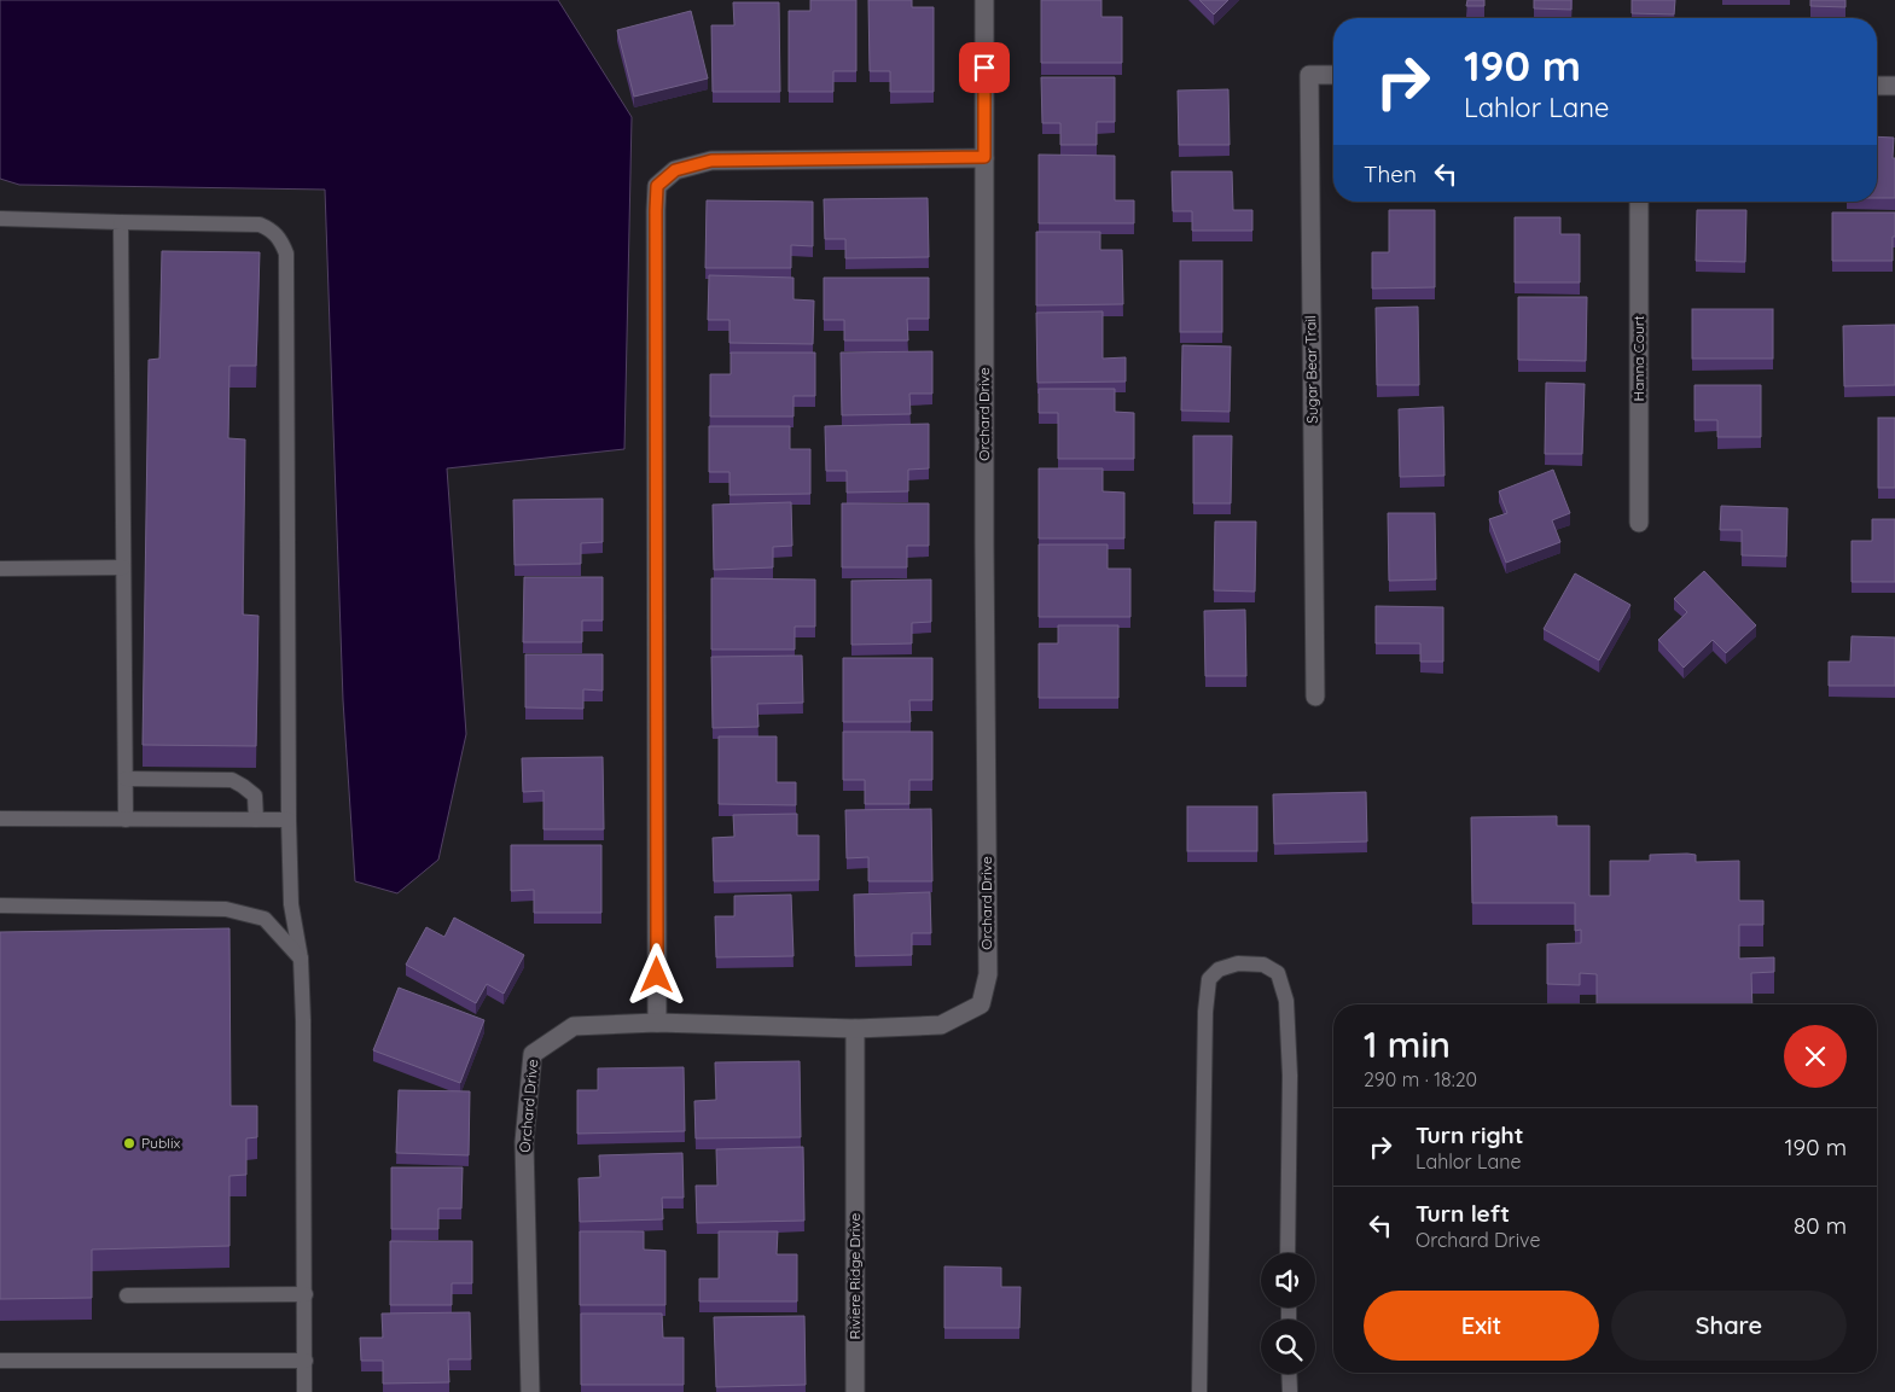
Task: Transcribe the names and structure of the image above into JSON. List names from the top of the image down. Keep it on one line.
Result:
{"streets":{"street":["Hanna Court","Sugar Bear Trail","Orchard Drive","Riviere Ridge Drive"]},"crossings":[["Orchard Drive","Riviere Ridge Drive"]],"places":["Publix"],"page":{"turn":["190 m","Lahlor Lane"],"then":"Then","heading":["1 min","290 m · 18:20"],"list":[{"name":"Turn right","note":"Lahlor Lane","value":"190 m"},{"name":"Turn left","note":"Orchard Drive","value":"80 m"}],"buttons":["Exit","Share"]}}
